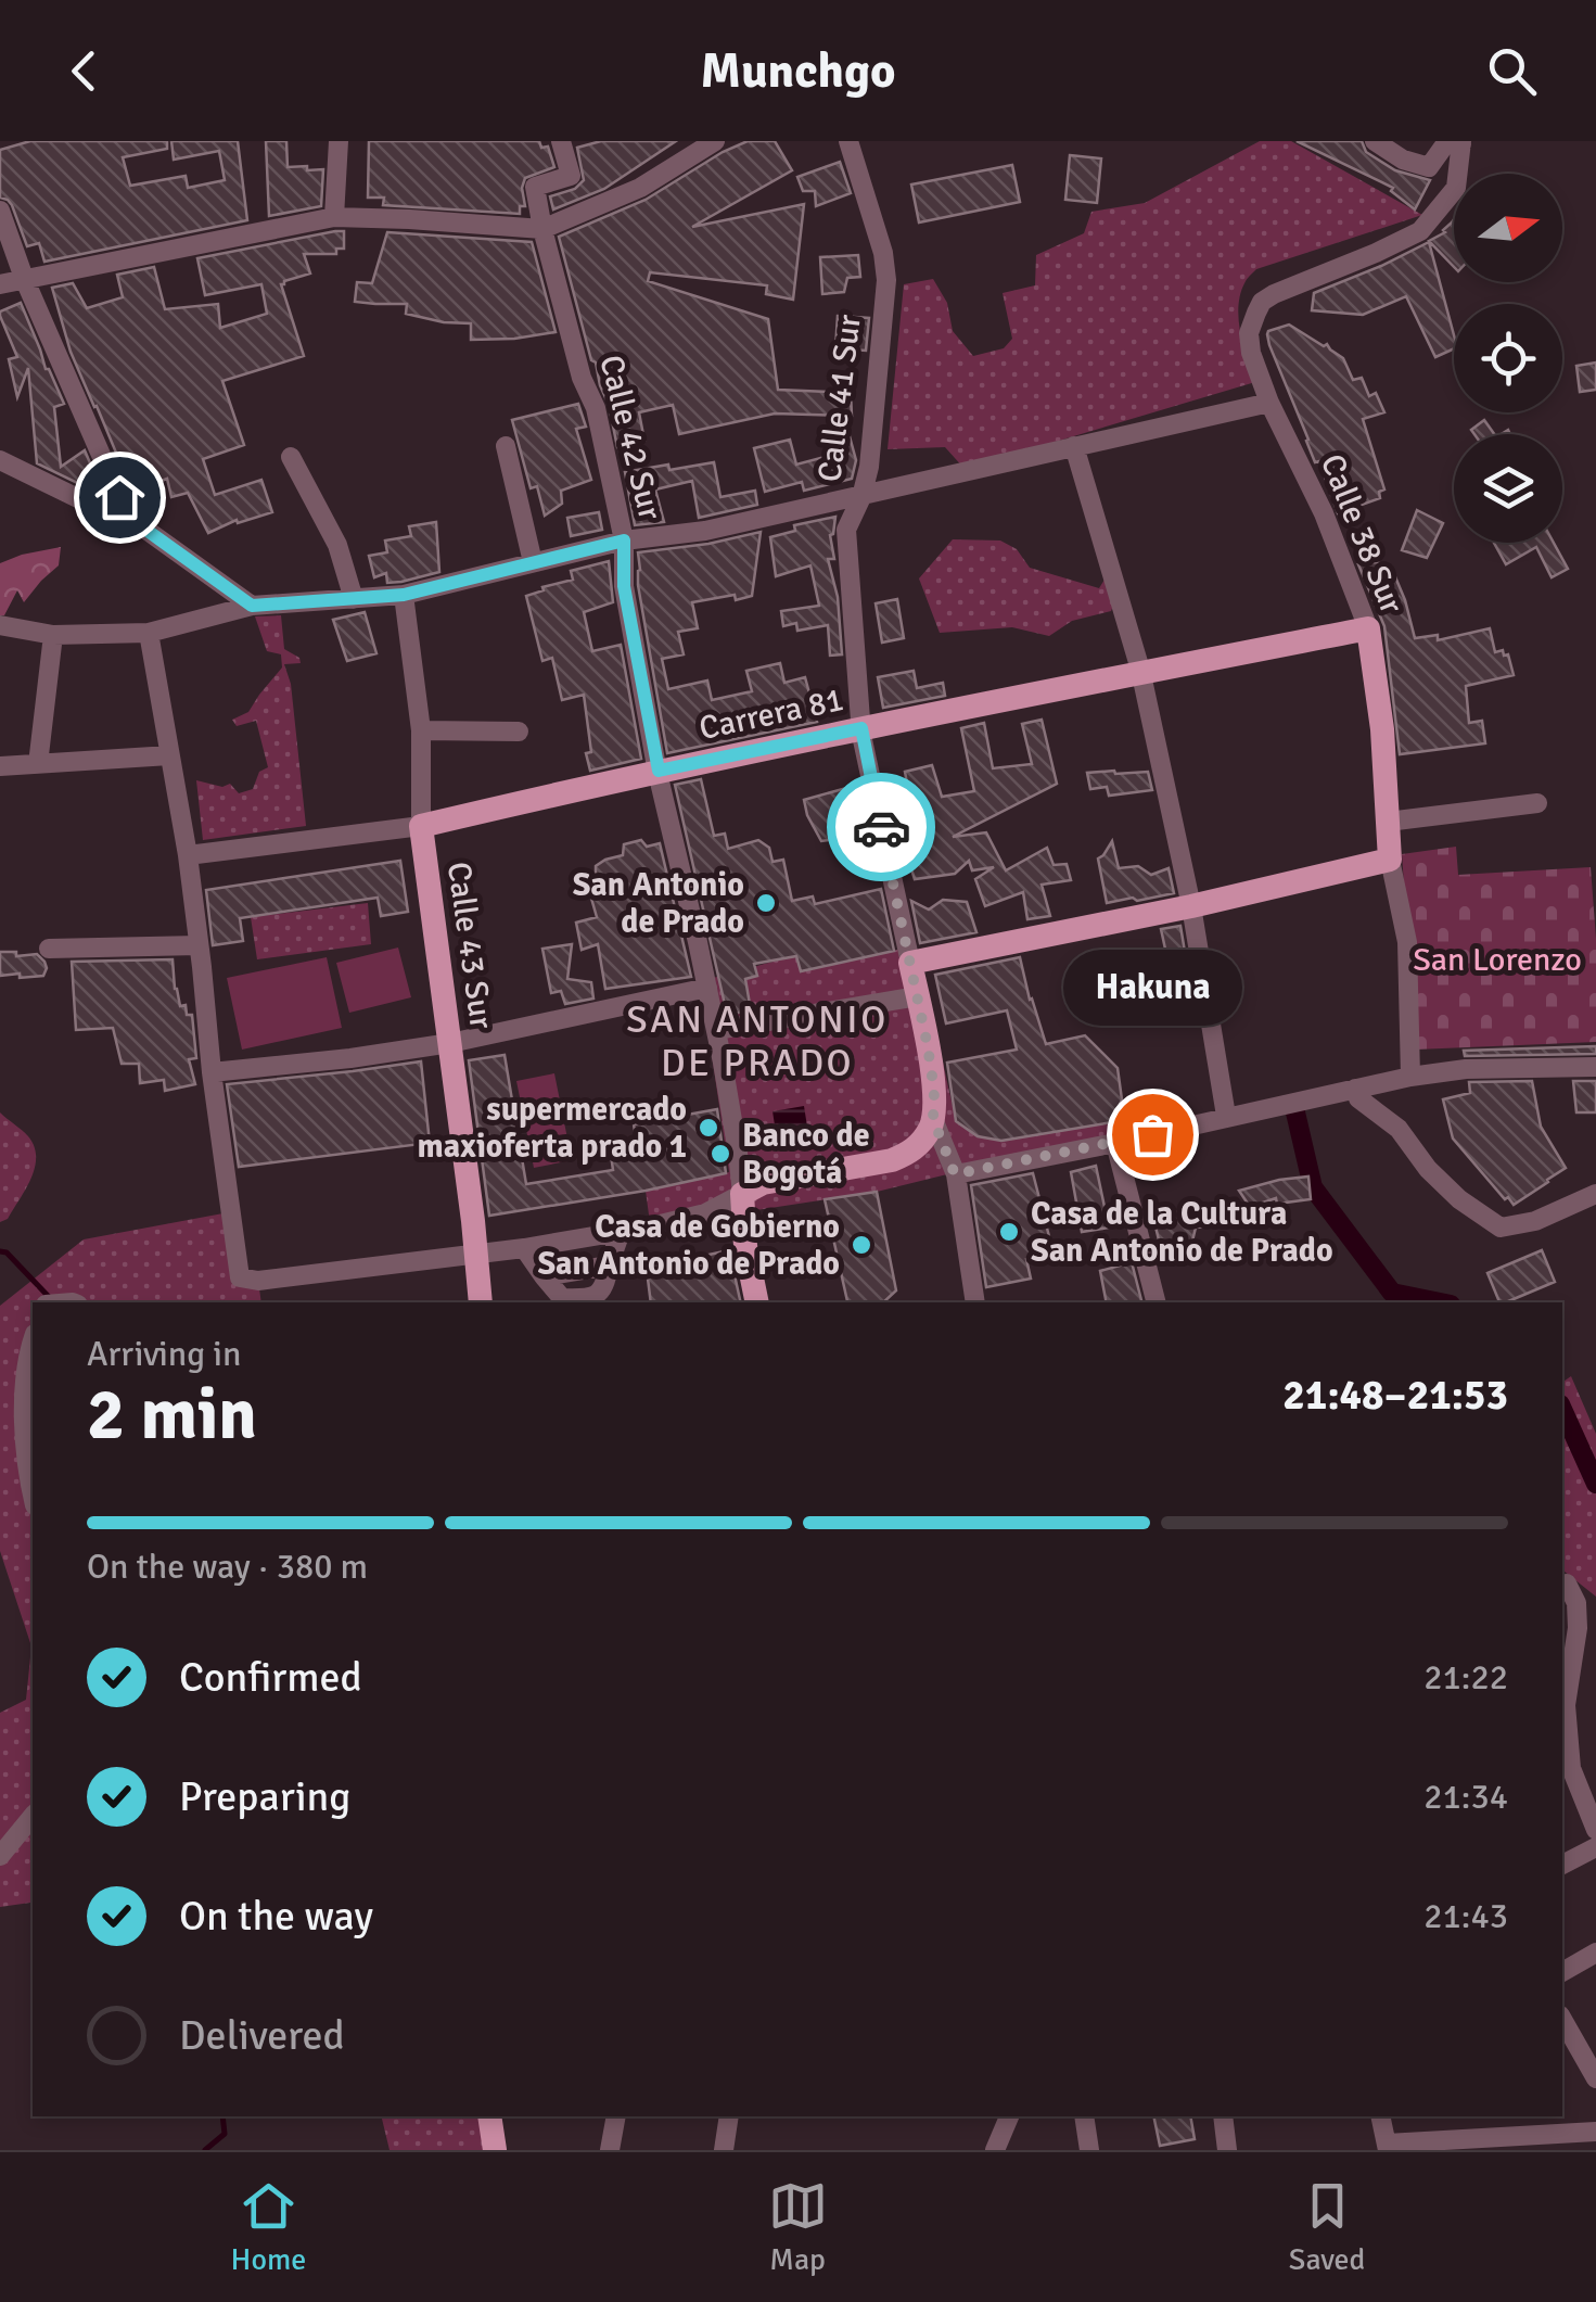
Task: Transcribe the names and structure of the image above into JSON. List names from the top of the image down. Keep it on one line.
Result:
{"streets":{"main road":["Calle 41 Sur","Calle 42 Sur","Calle 38 Sur","Carrera 81","Calle 43 Sur"]},"crossings":[["Calle 41 Sur","Carrera 81"],["Calle 42 Sur","Carrera 81"],["Calle 38 Sur","Carrera 81"],["Carrera 81","Calle 43 Sur"]],"districts":["SAN ANTONIO DE PRADO"],"parks":["San Lorenzo"],"places":["San Antonio de Prado","supermercado maxioferta prado 1","Hakuna","Banco de Bogotá","Casa de la Cultura San Antonio de Prado","Casa de Gobierno San Antonio de Prado"],"north":"right","page":{"header":"Munchgo","bubble":"Hakuna","heading":["2 min","Arriving in","21:48–21:53"],"bar":"On the way · 380 m","list":[["Confirmed","21:22"],["Preparing","21:34"],["On the way","21:43"],"Delivered"],"tabs":["Home","Map","Saved"]}}
